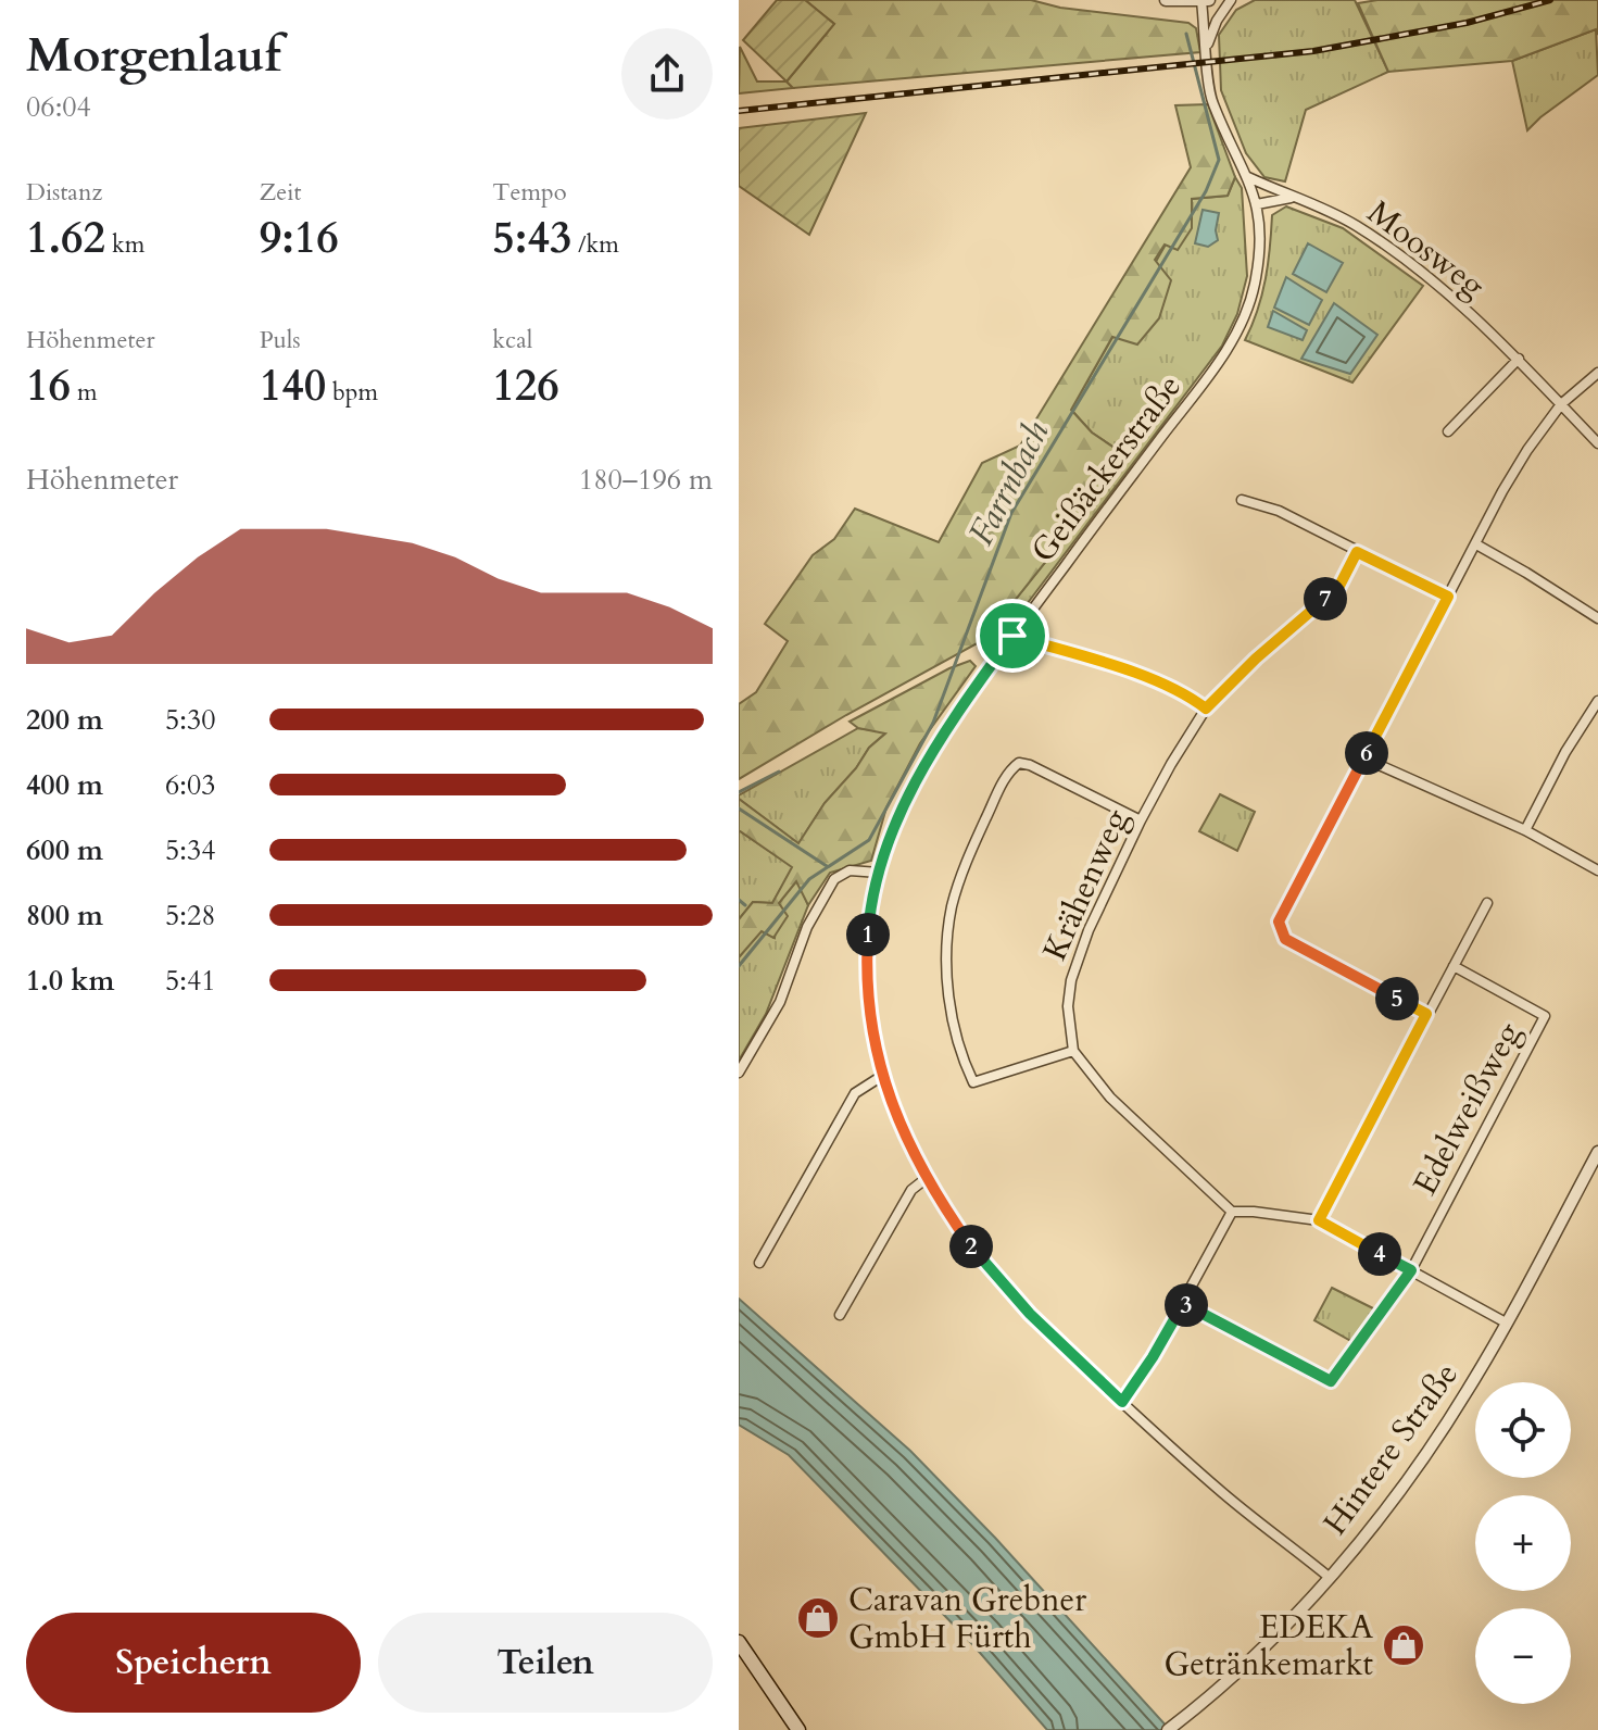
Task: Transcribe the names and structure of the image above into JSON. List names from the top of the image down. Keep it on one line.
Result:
{"streets":{"street":["Moosweg","Geißäckerstraße","Krähenweg","Edelweißweg","Hintere Straße"]},"crossings":[["Moosweg","Geißäckerstraße"],["Geißäckerstraße","Hintere Straße"]],"water":["Farrnbach"],"places":{"shop":["Caravan Grebner GmbH Fürth","EDEKA Getränkemarkt"]},"page":{"heading":["Morgenlauf","06:04"],"stats":[["Distanz","1.62 km"],["Zeit","9:16"],["Tempo","5:43 /km"],["Höhenmeter","16 m"],["Puls","140 bpm"],["kcal","126"]],"chart":["Höhenmeter","180–196 m"],"pins":["7","6","1","5","2","4","3"],"list":[{"name":"200 m","note":"5:30"},{"name":"400 m","note":"6:03"},{"name":"600 m","note":"5:34"},{"name":"800 m","note":"5:28"},{"name":"1.0 km","note":"5:41"}],"map_buttons":["+","−"],"buttons":["Speichern","Teilen"]}}
